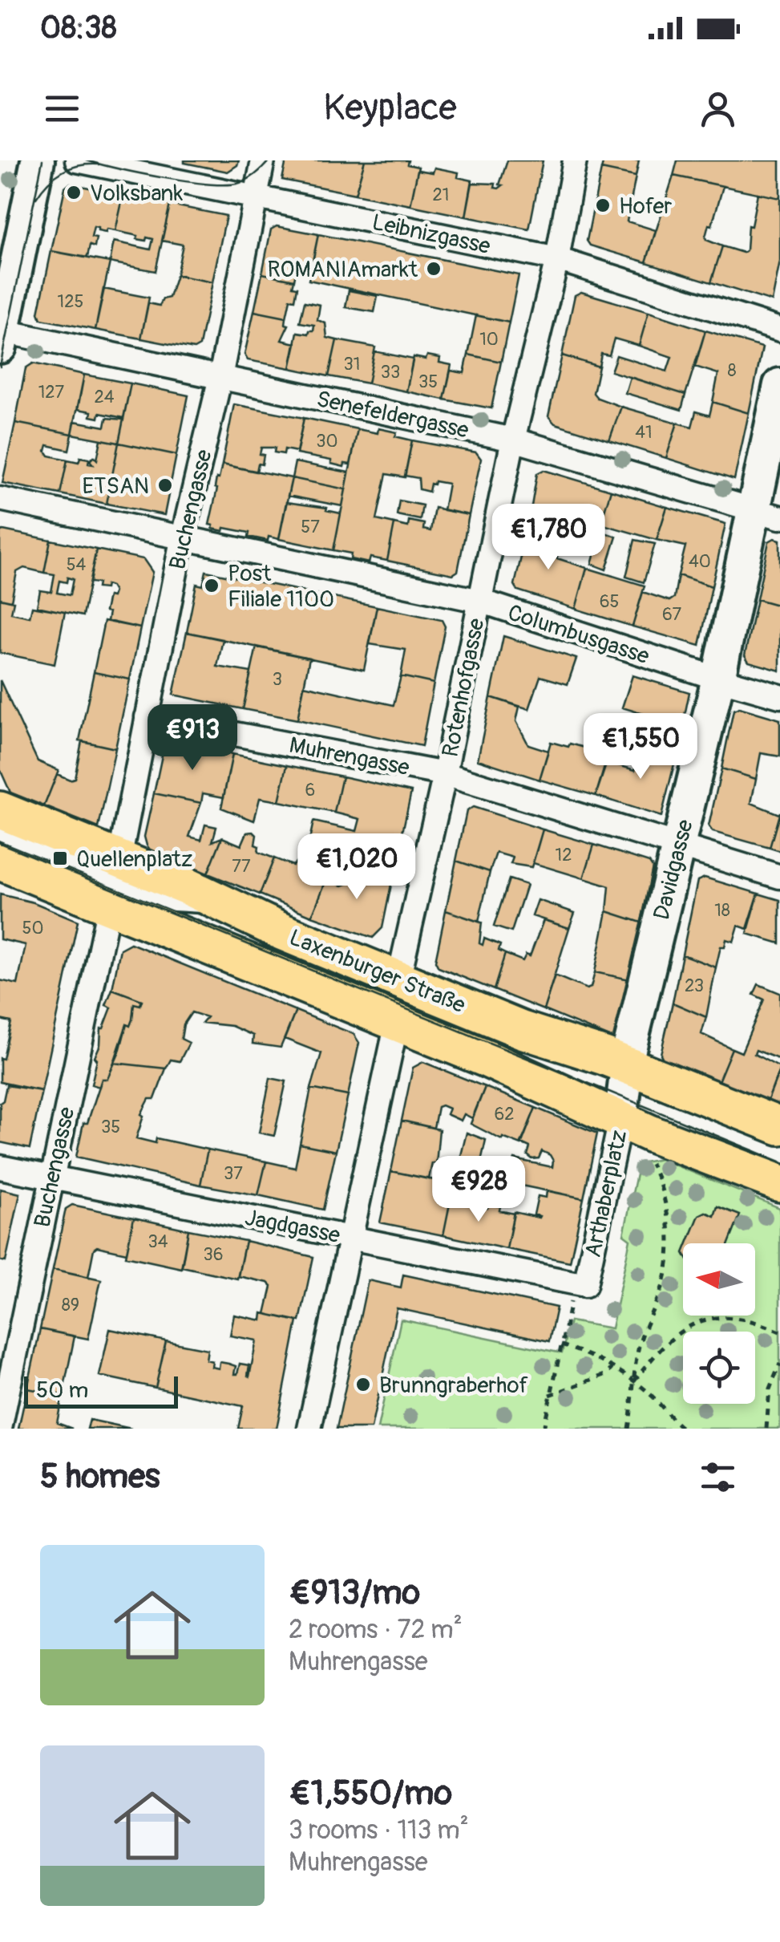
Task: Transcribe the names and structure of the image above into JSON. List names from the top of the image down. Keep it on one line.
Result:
{"streets":{"main road":["Laxenburger Straße","Arthaberplatz"],"street":["Leibnizgasse","Senefeldergasse","Buchengasse","Columbusgasse","Rotenhofgasse","Muhrengasse","Davidgasse","Jagdgasse"]},"crossings":[["Leibnizgasse","Buchengasse"],["Leibnizgasse","Rotenhofgasse"],["Senefeldergasse","Buchengasse"],["Senefeldergasse","Rotenhofgasse"],["Senefeldergasse","Davidgasse"],["Buchengasse","Columbusgasse"],["Buchengasse","Muhrengasse"],["Buchengasse","Laxenburger Straße"],["Buchengasse","Jagdgasse"],["Columbusgasse","Rotenhofgasse"],["Columbusgasse","Davidgasse"],["Rotenhofgasse","Muhrengasse"],["Rotenhofgasse","Laxenburger Straße"],["Muhrengasse","Davidgasse"],["Davidgasse","Laxenburger Straße"],["Davidgasse","Arthaberplatz"],["Laxenburger Straße","Arthaberplatz"],["Arthaberplatz","Jagdgasse"]],"places":{"other":["Volksbank","Hofer","ROMANIAmarkt","ETSAN","Post Filiale 1100","Brunngraberhof"],"transit":["Quellenplatz"]},"house_numbers":["21","125","10","31","8","33","35","127","24","41","30","57","40","54","65","67","3","6","12","77","18","50","23","62","35","37","34","36","89"],"scale_bar":"50 m","north":"left","page":{"status":"08:38","header":"Keyplace","price":["€1,780","€913","€1,550","€1,020","€928"],"scale":"50 m","heading":"5 homes","list":[{"name":"€913/mo","note":"2 rooms · 72 m² · Muhrengasse"},{"name":"€1,550/mo","note":"3 rooms · 113 m² · Muhrengasse"}]}}
